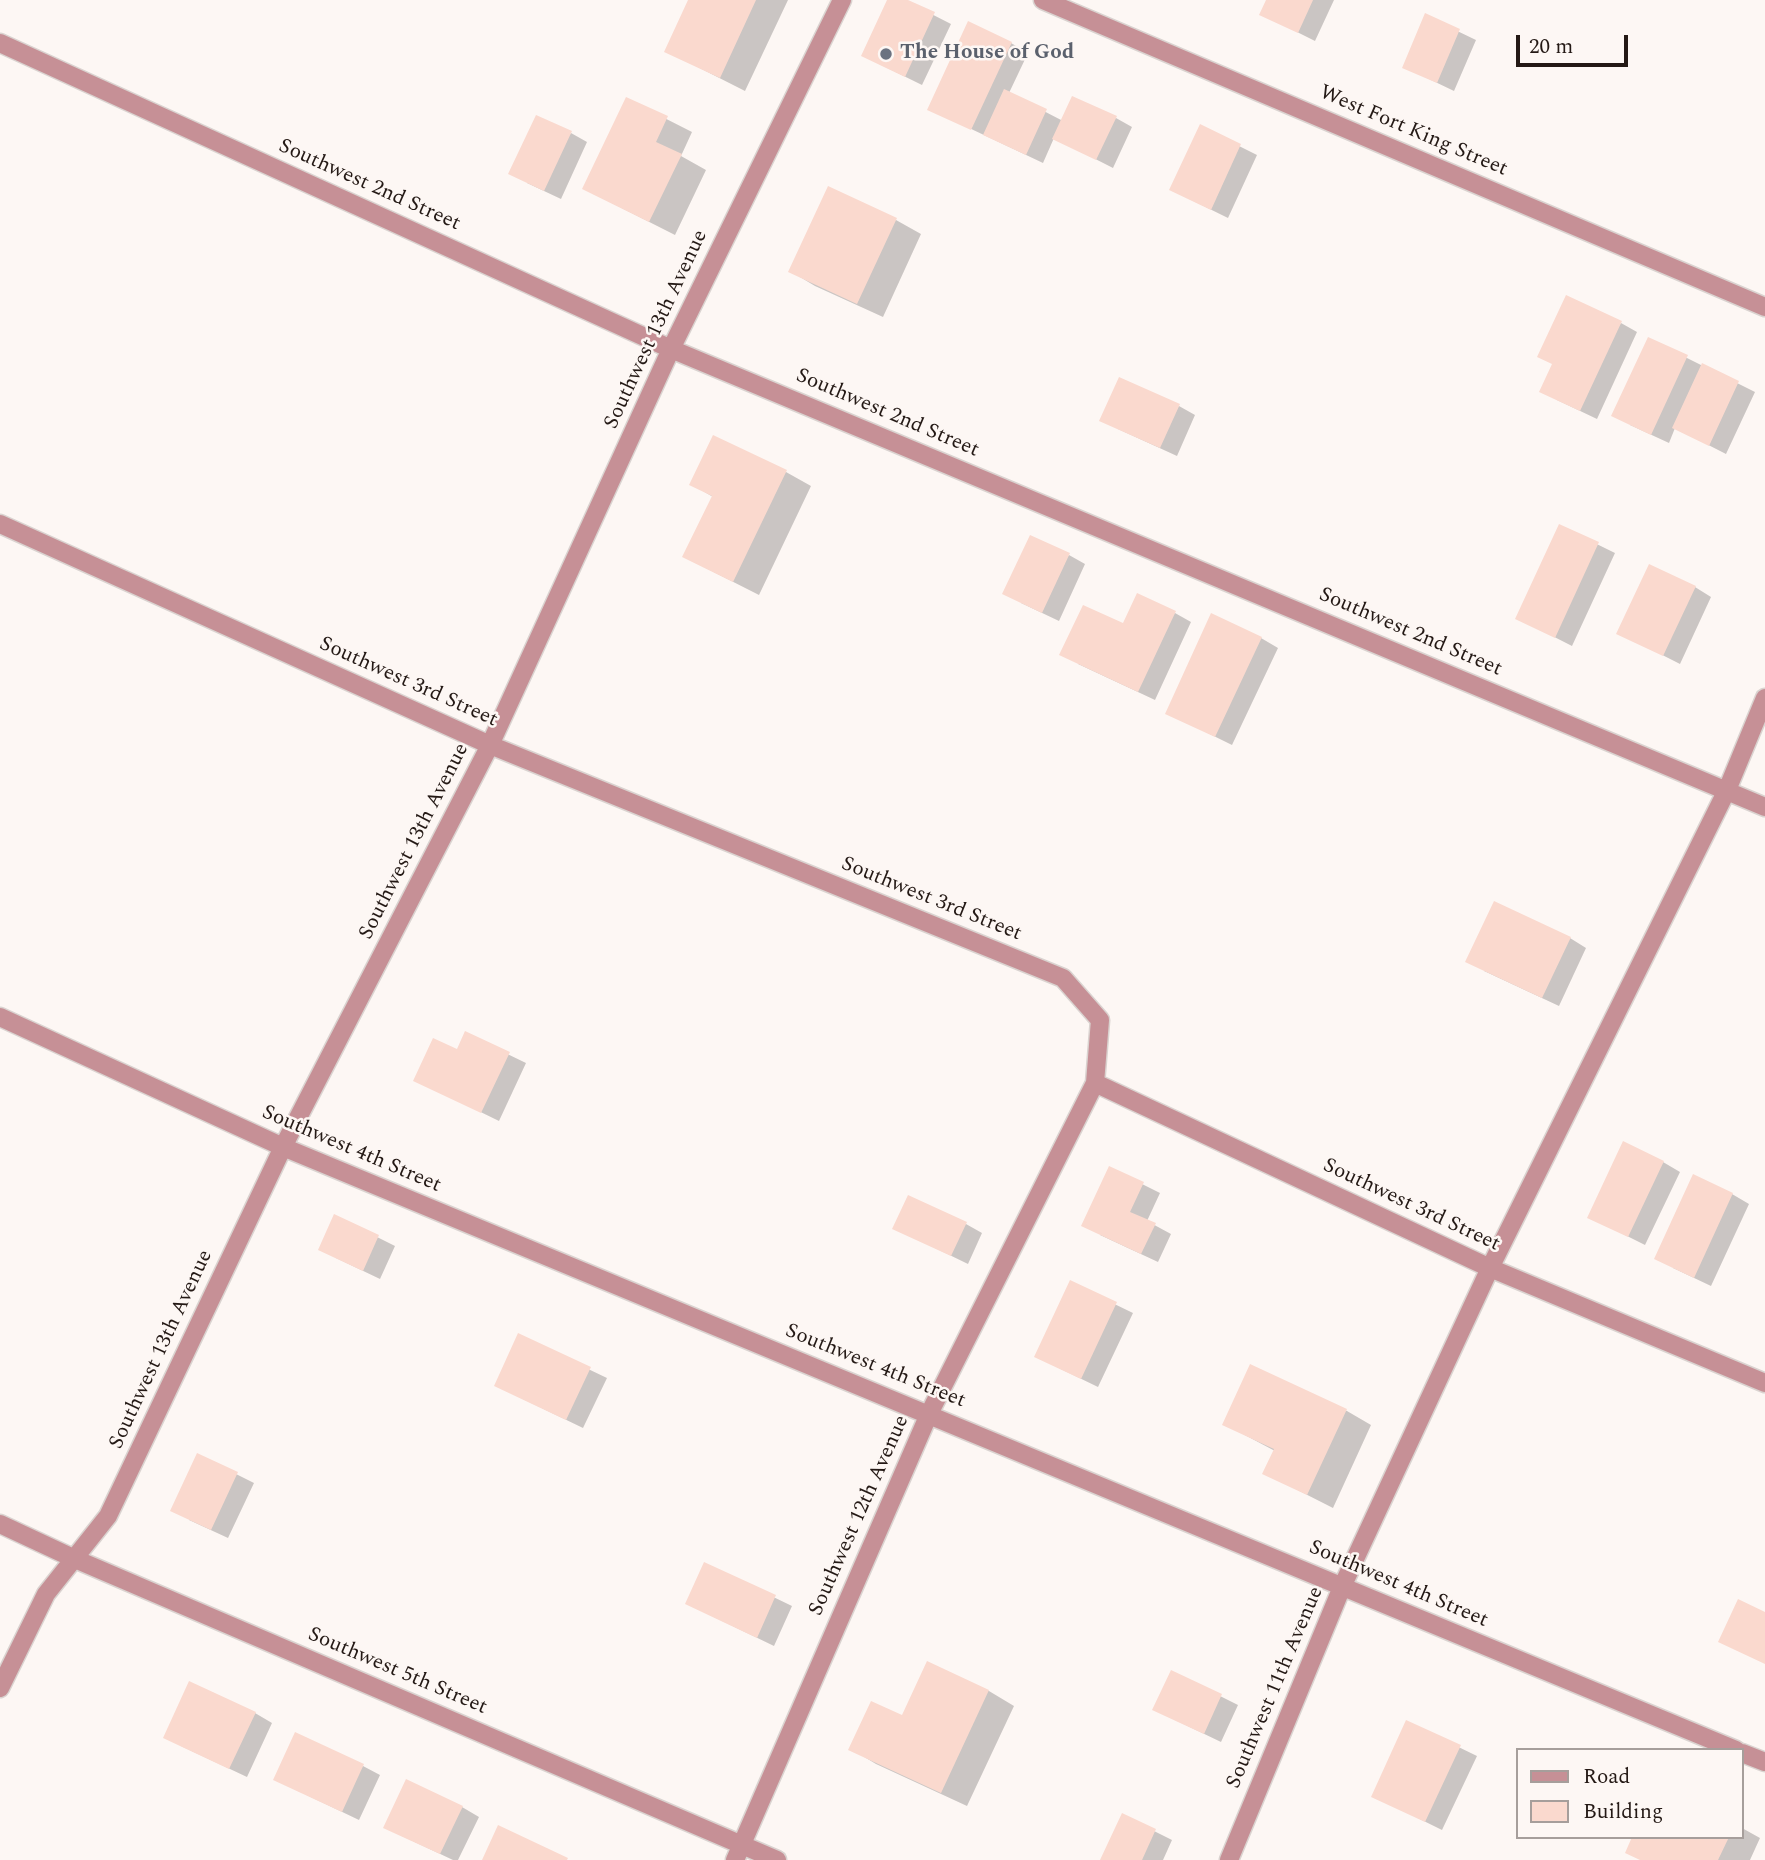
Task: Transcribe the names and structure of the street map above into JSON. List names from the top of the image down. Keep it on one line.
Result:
{"streets":{"street":["West Fort King Street","Southwest 2nd Street","Southwest 13th Avenue","Southwest 3rd Street","Southwest 4th Street","Southwest 12th Avenue","Southwest 5th Street","Southwest 11th Avenue"]},"crossings":[["Southwest 2nd Street","Southwest 13th Avenue"],["Southwest 2nd Street","Southwest 11th Avenue"],["Southwest 13th Avenue","Southwest 3rd Street"],["Southwest 13th Avenue","Southwest 4th Street"],["Southwest 13th Avenue","Southwest 5th Street"],["Southwest 3rd Street","Southwest 12th Avenue"],["Southwest 3rd Street","Southwest 11th Avenue"],["Southwest 4th Street","Southwest 12th Avenue"],["Southwest 4th Street","Southwest 11th Avenue"],["Southwest 12th Avenue","Southwest 5th Street"]],"places":["The House of God"],"legend":["Road","Building"],"scale_bar":"20 m"}
